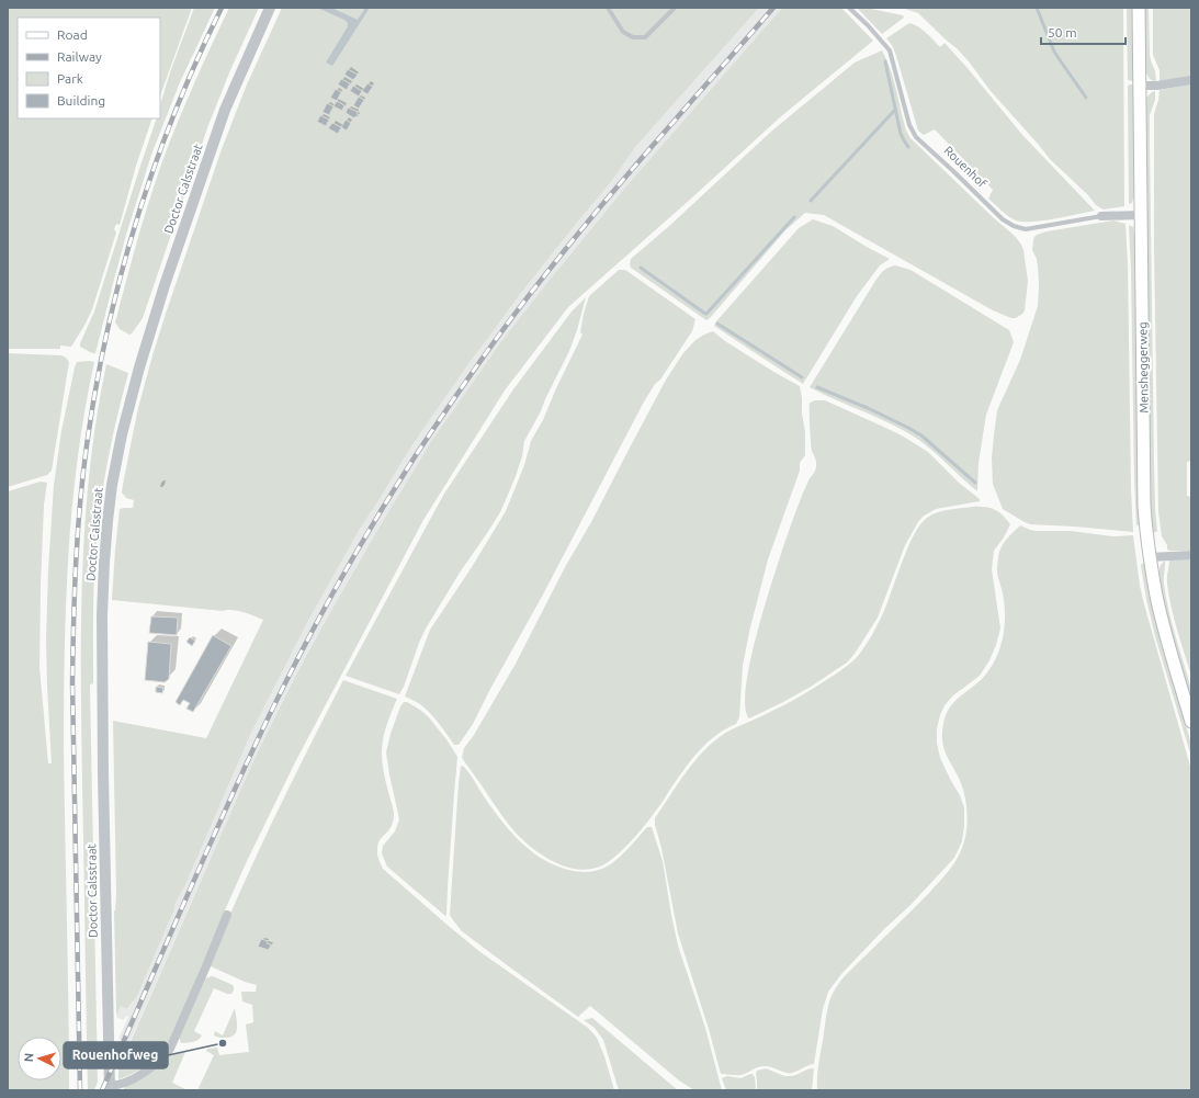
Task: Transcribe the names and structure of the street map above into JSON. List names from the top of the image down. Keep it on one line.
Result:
{"streets":{"main road":["Mensheggerweg"],"street":["Rouenhof","Doctor Calsstraat"]},"crossings":[["Rouenhof","Mensheggerweg"]],"places":["Rouenhofweg"],"legend":["Road","Railway","Park","Building"],"scale_bar":"50 m","north":"left"}
